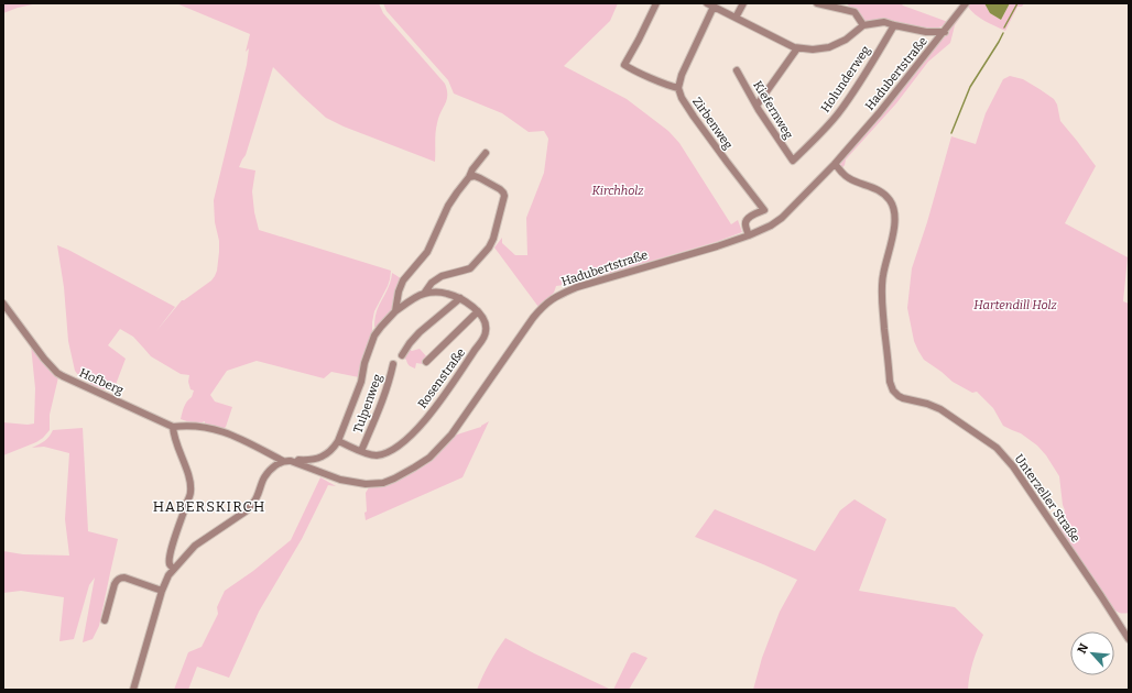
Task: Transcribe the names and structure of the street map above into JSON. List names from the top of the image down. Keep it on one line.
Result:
{"streets":{"street":["Hadubertstraße","Holunderweg","Kiefernweg","Zirbenweg","Rosenstraße","Hofberg","Tulpenweg","Unterzeller Straße"]},"crossings":[["Hadubertstraße","Zirbenweg"],["Hadubertstraße","Unterzeller Straße"],["Holunderweg","Kiefernweg"],["Rosenstraße","Tulpenweg"]],"districts":["HABERSKIRCH"],"parks":["Kirchholz","Hartendill Holz"],"north":"top left"}
